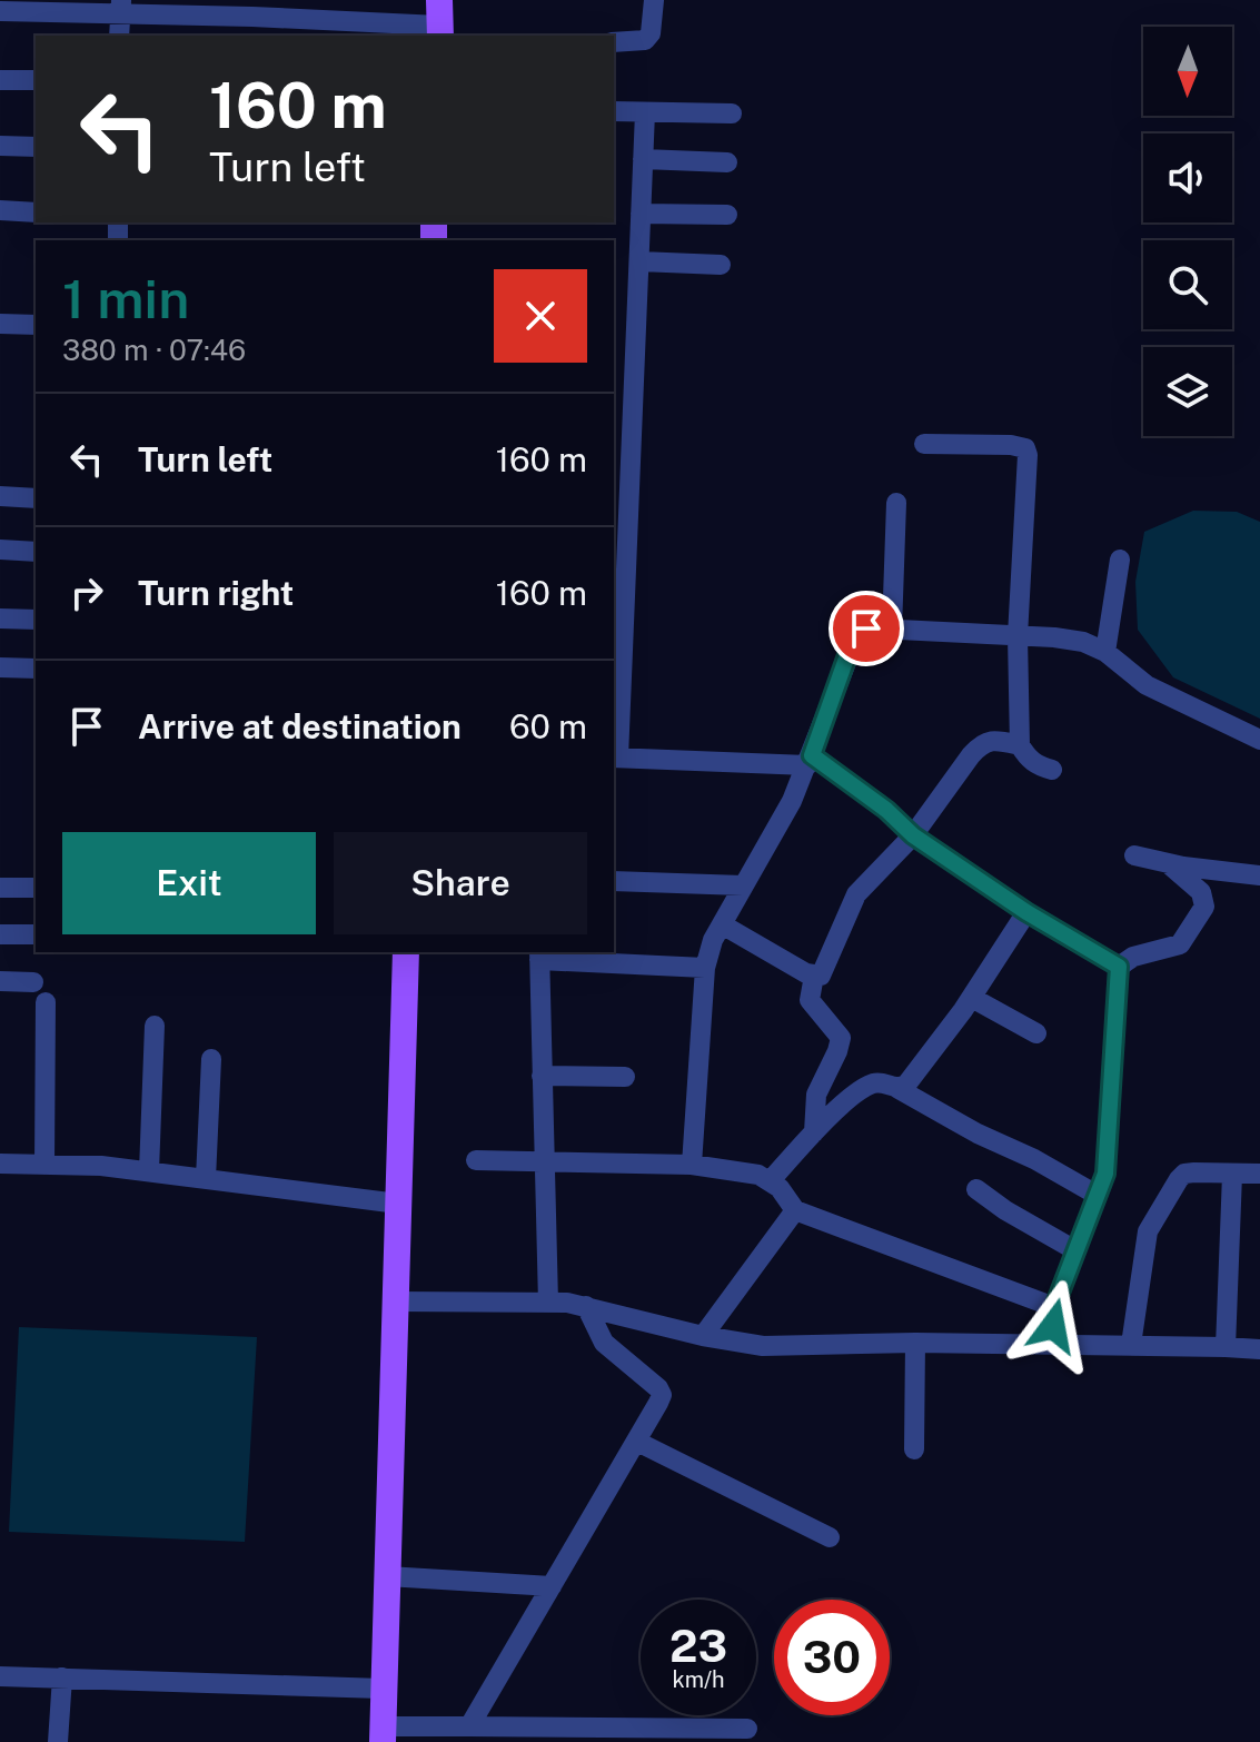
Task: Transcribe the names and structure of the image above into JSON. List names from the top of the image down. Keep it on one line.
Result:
{"north":"bottom","page":{"turn":["160 m","Turn left"],"heading":["1 min","380 m · 07:46"],"list":[{"name":"Turn left","value":"160 m"},{"name":"Turn right","value":"160 m"},{"name":"Arrive at destination","value":"60 m"}],"buttons":["Exit","Share"],"speed":"23 km/h","limit":"30"}}
